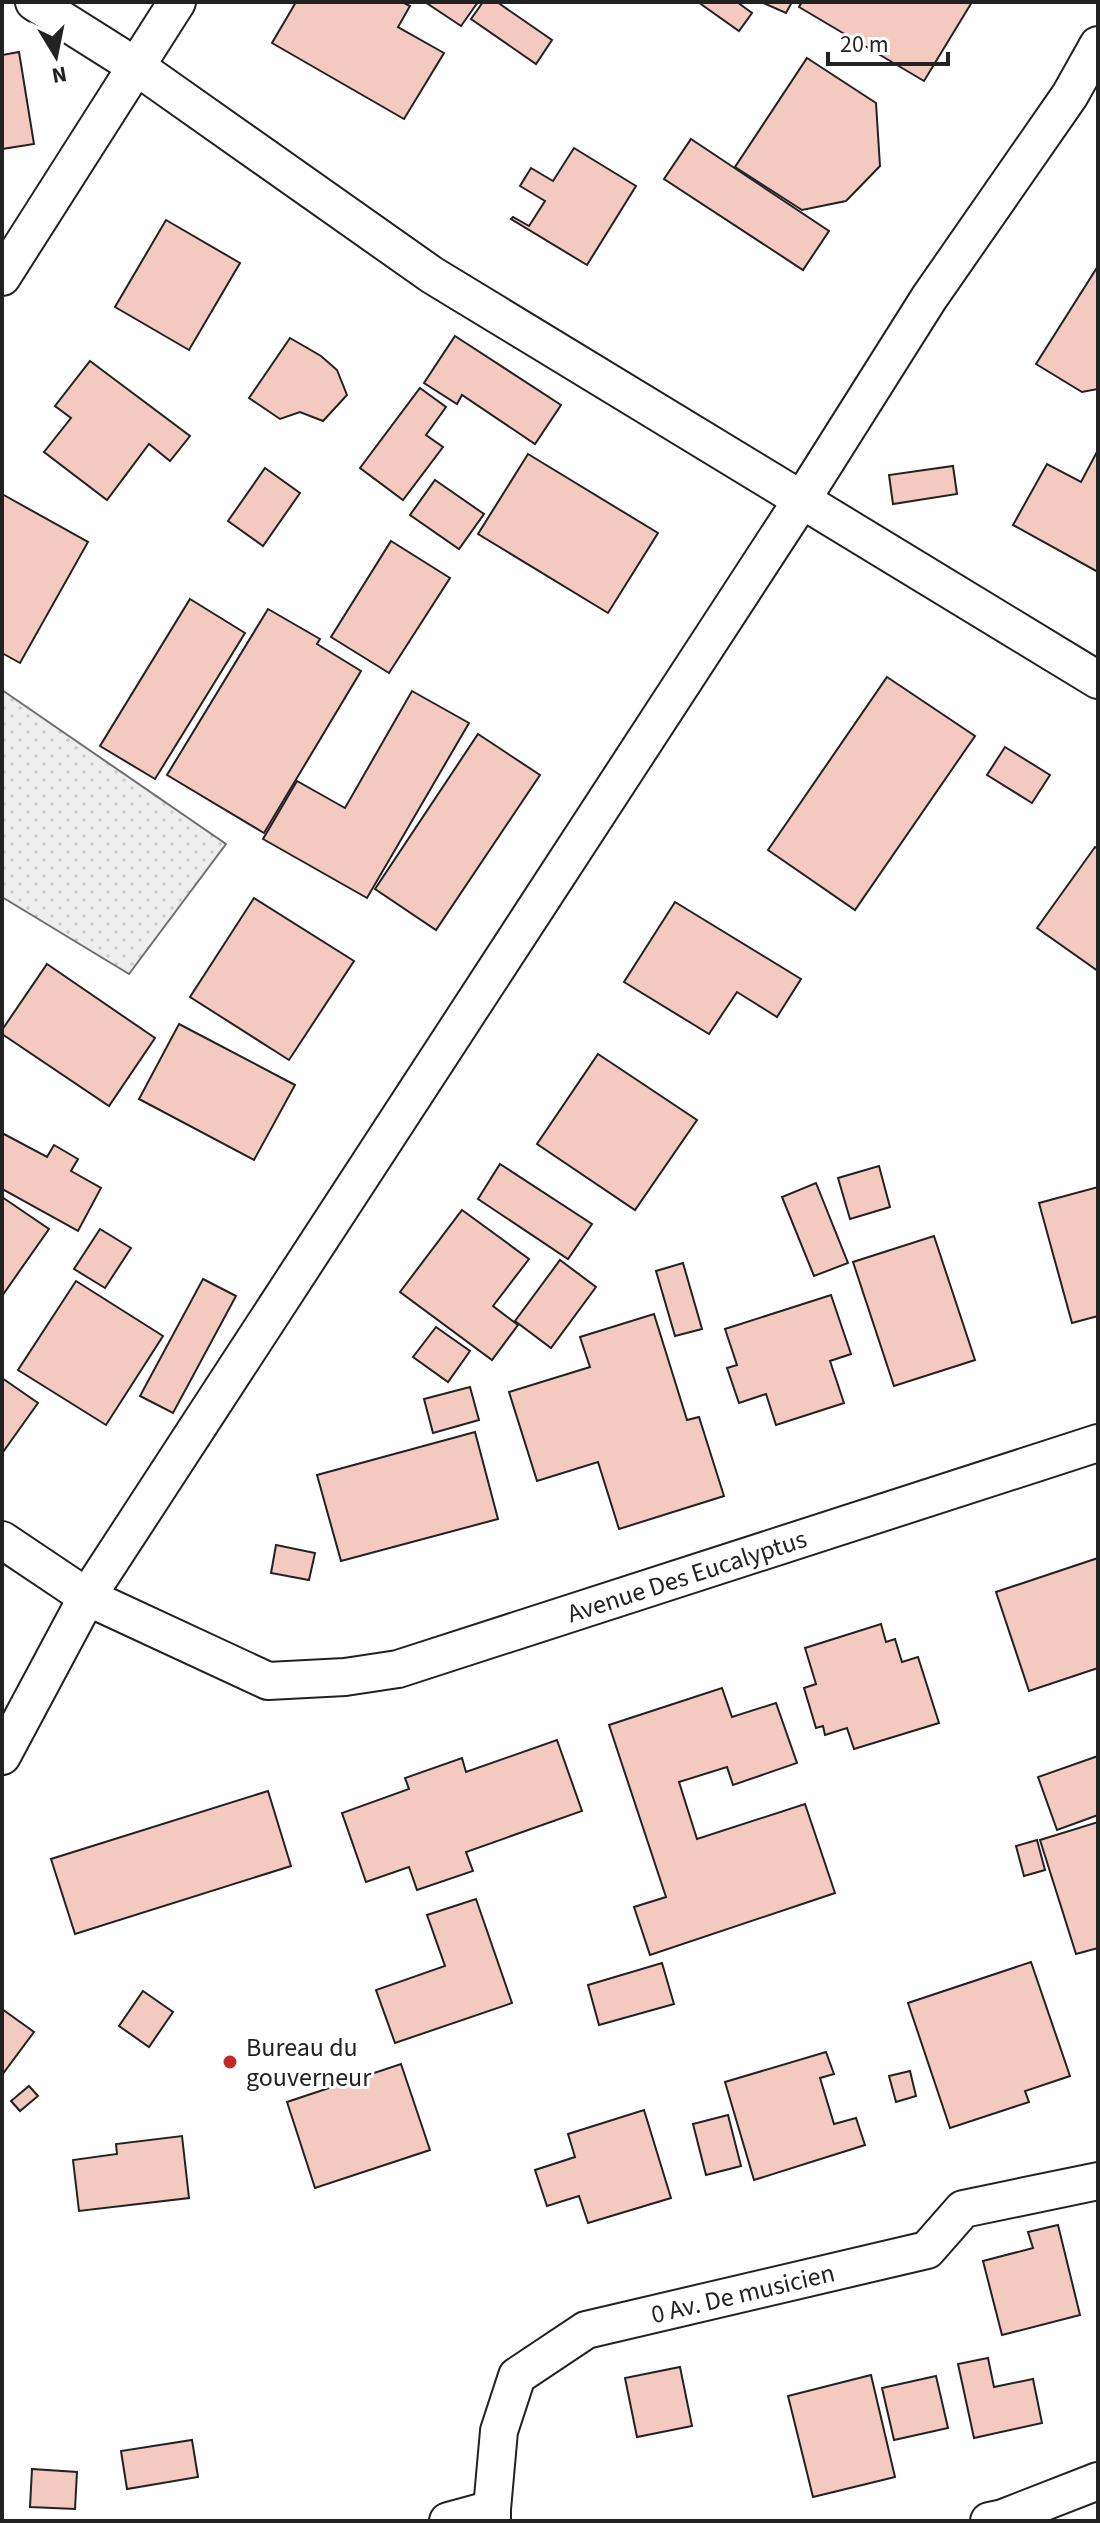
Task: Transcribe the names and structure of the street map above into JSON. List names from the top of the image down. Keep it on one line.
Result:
{"streets":{"street":["Avenue Des Eucalyptus","0 Av. De musicien"]},"places":["Bureau du gouverneur"],"scale_bar":"20 m","north":"bottom"}
